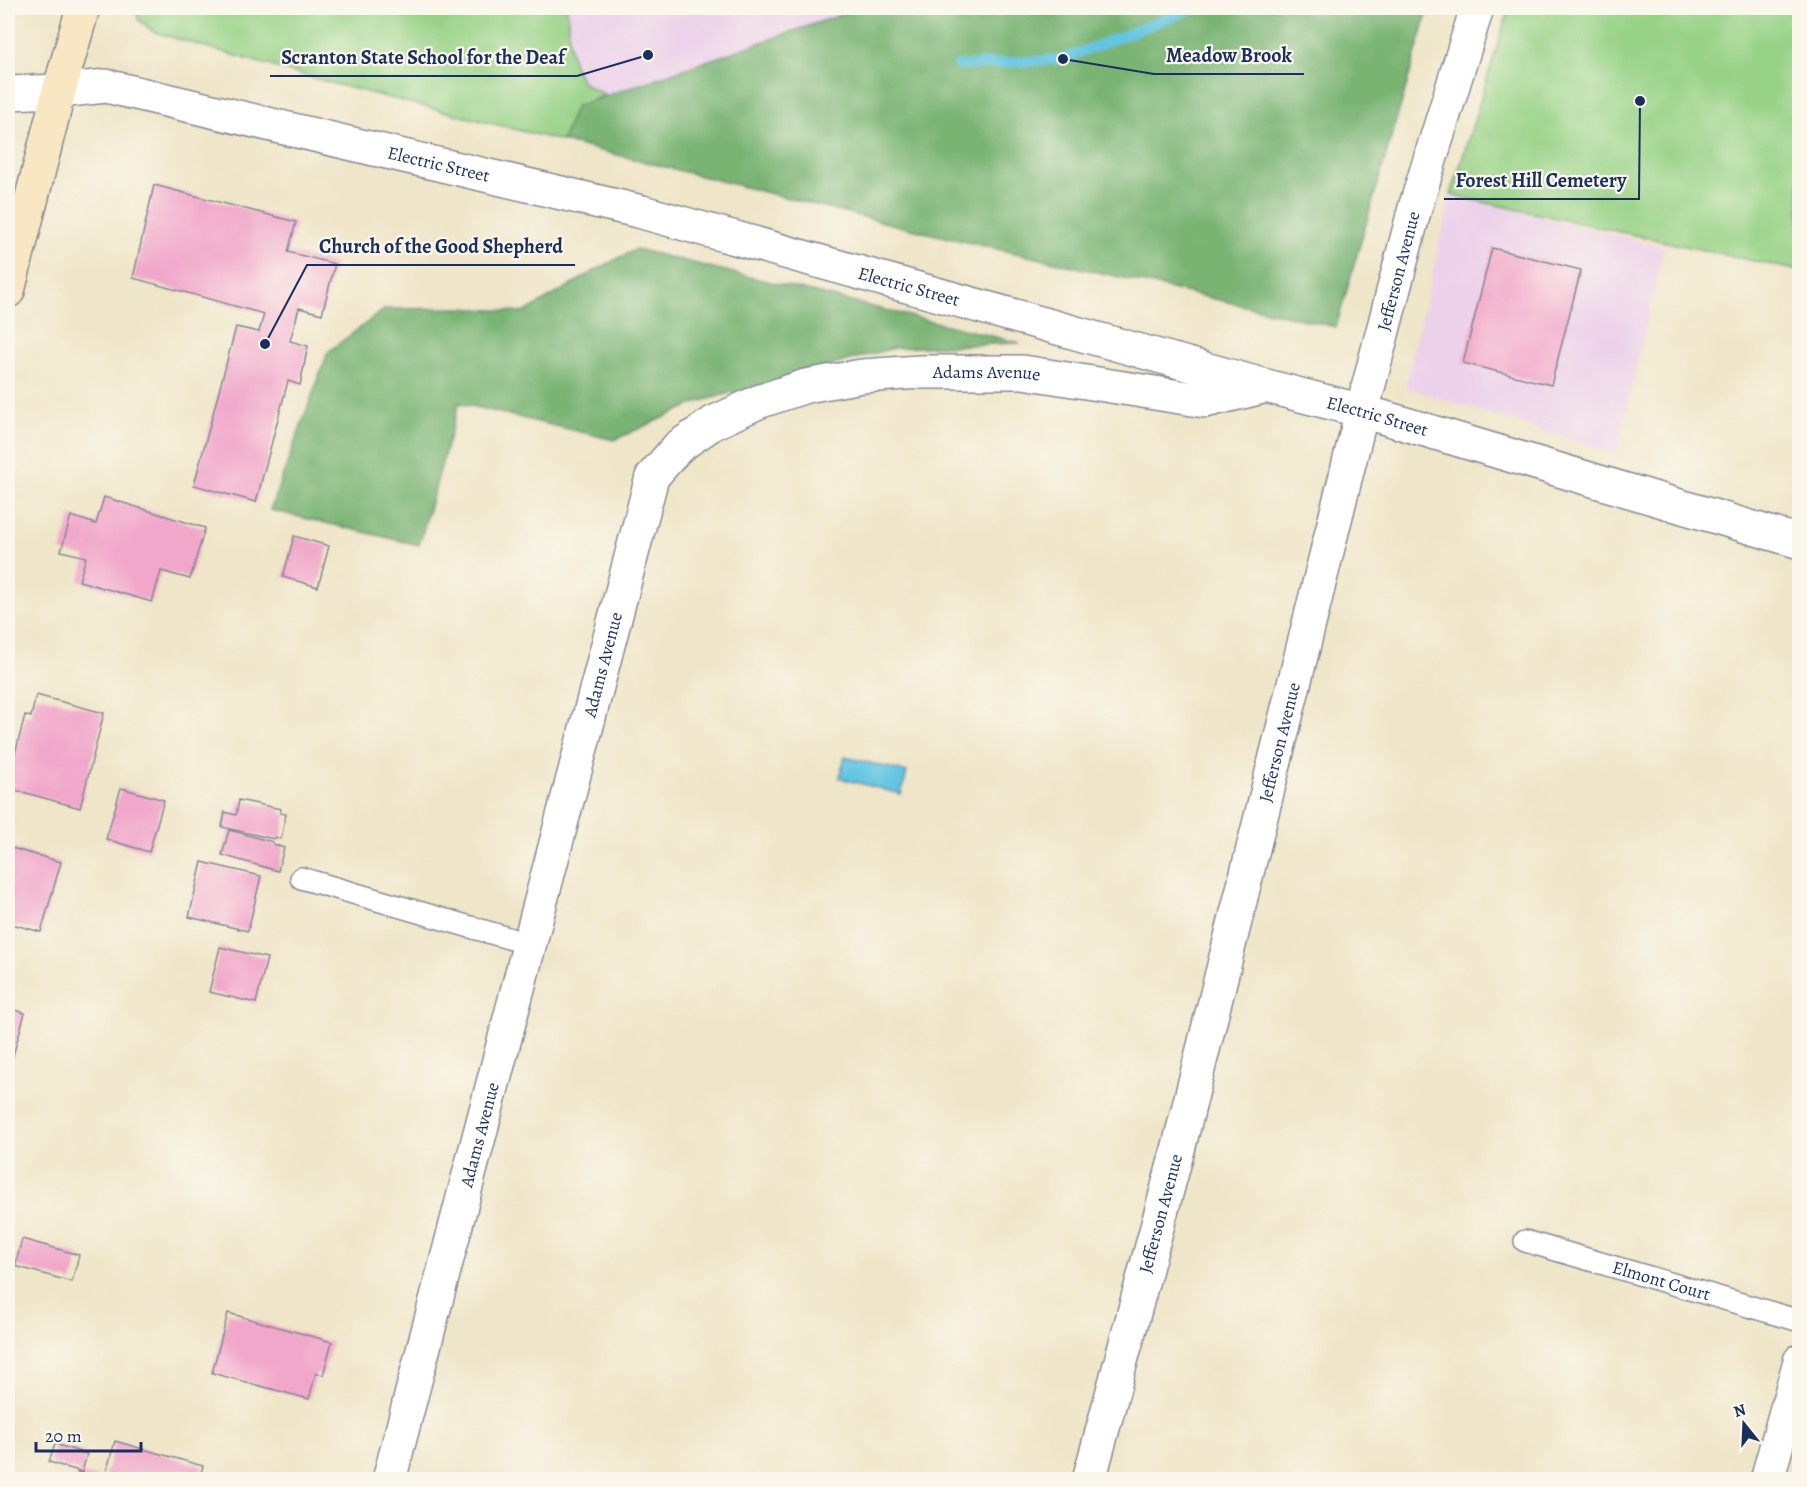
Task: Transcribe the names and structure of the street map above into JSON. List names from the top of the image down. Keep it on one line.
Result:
{"streets":{"street":["Electric Street","Jefferson Avenue","Adams Avenue"],"lane":["Elmont Court"]},"crossings":[["Electric Street","Jefferson Avenue"],["Electric Street","Adams Avenue"]],"places":["Scranton State School for the Deaf","Meadow Brook","Forest Hill Cemetery","Church of the Good Shepherd"],"scale_bar":"20 m","north":"top"}
